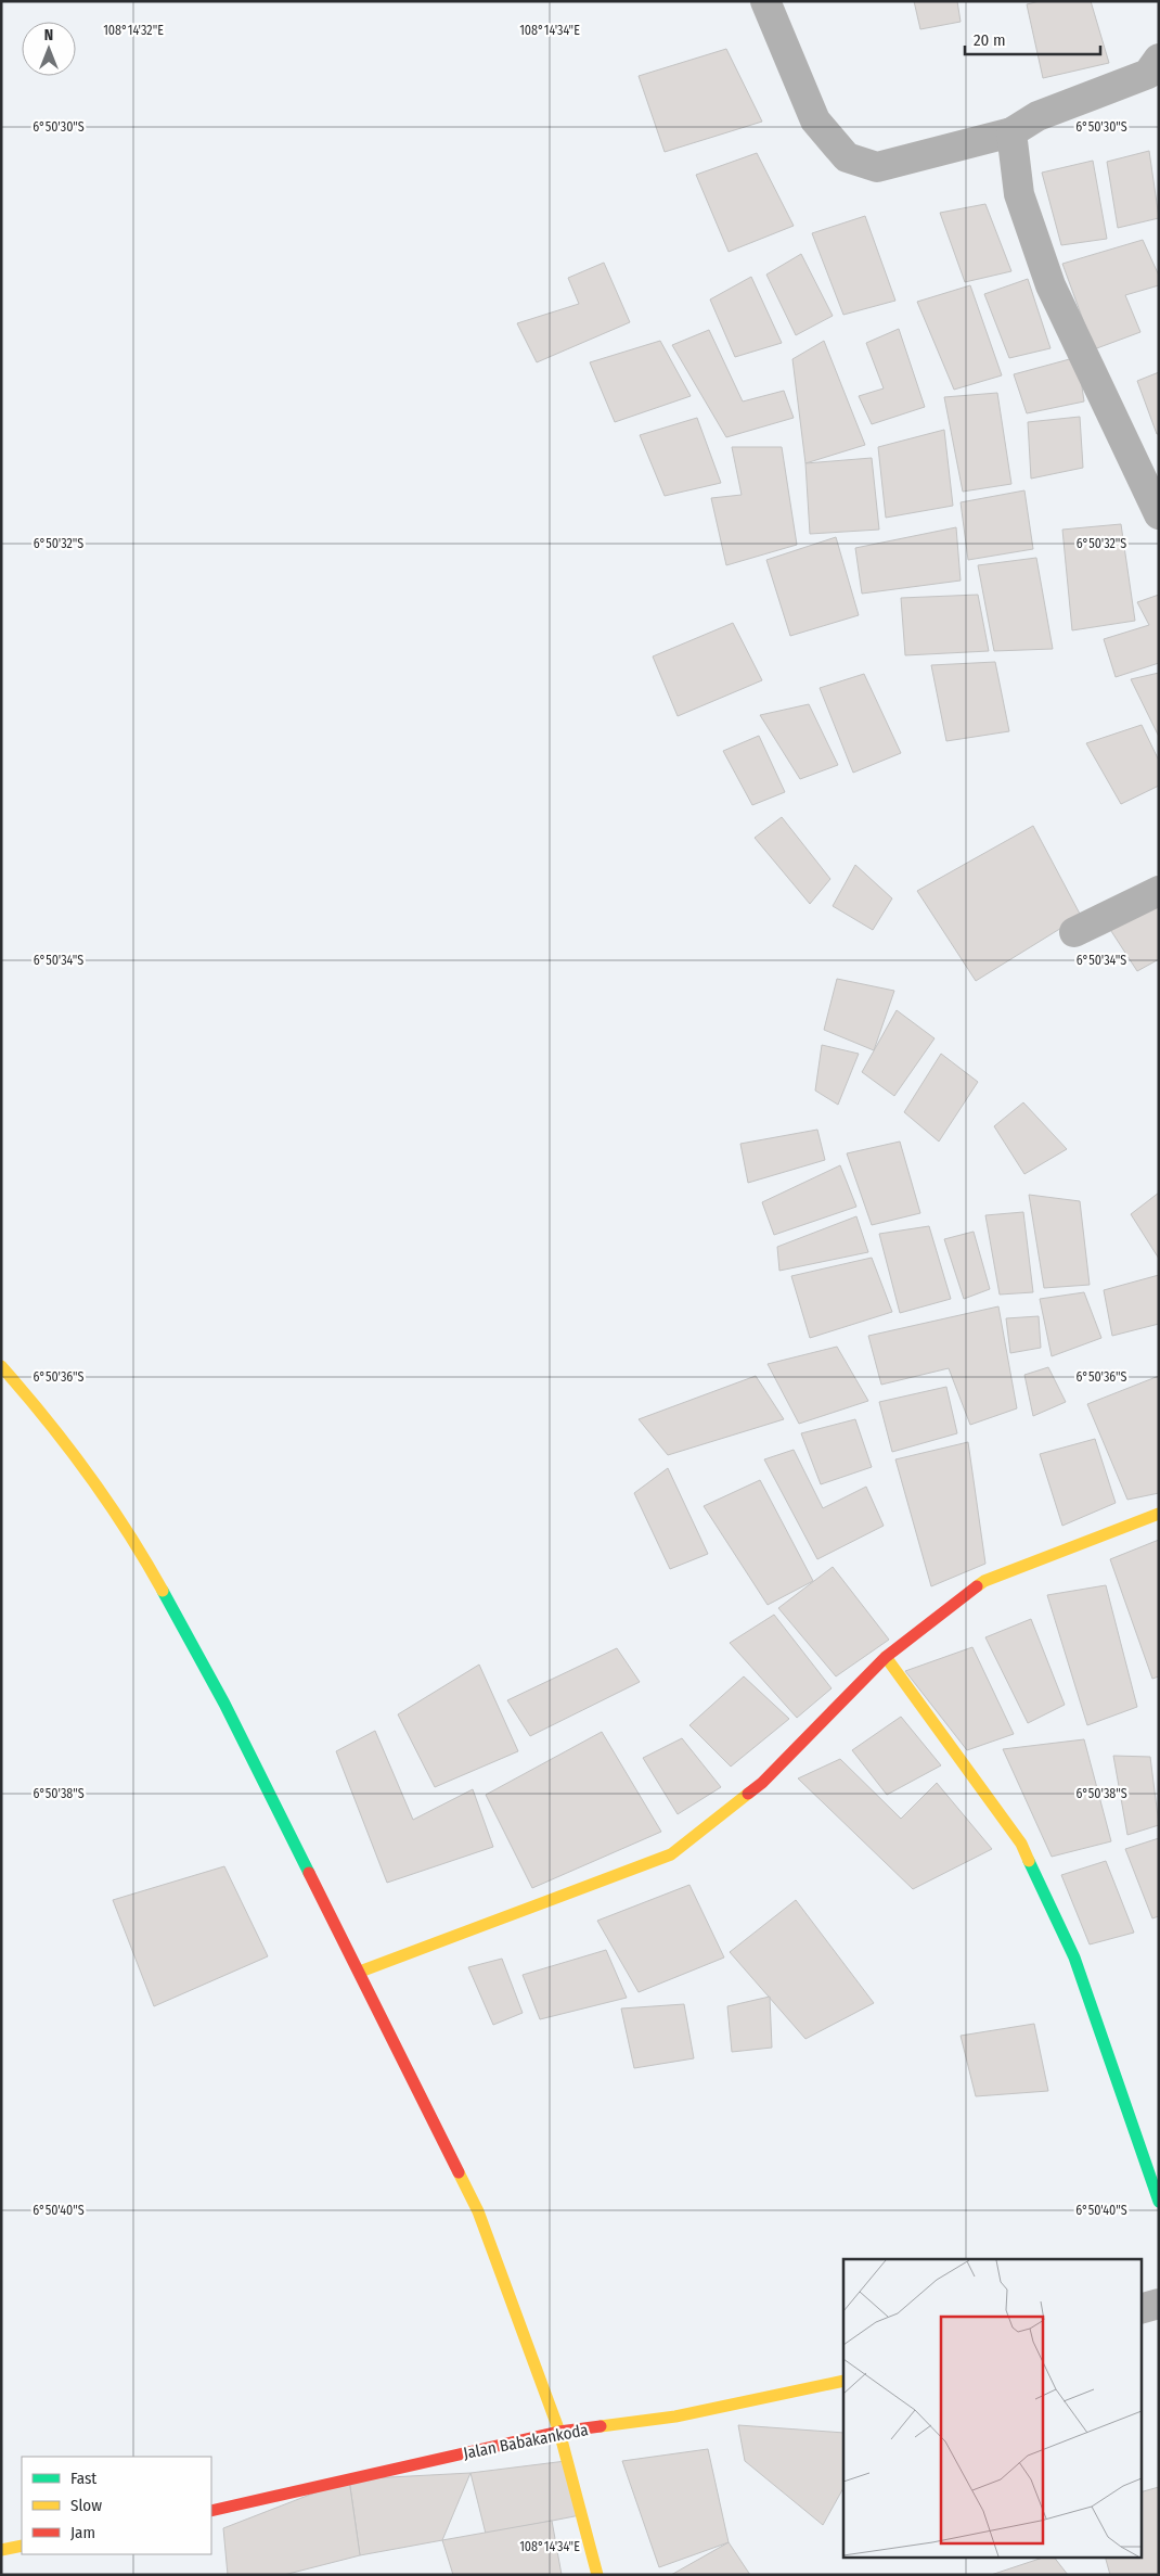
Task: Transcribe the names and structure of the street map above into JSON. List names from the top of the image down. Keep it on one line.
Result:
{"streets":{"street":["Jalan Babakankoda"]},"legend":["Fast","Slow","Jam"],"scale_bar":"20 m","north":"top","coordinates":["108°14'32\"E","108°14'34\"E","6°50'30\"S","6°50'32\"S","6°50'34\"S","6°50'36\"S","6°50'38\"S","6°50'40\"S"]}
